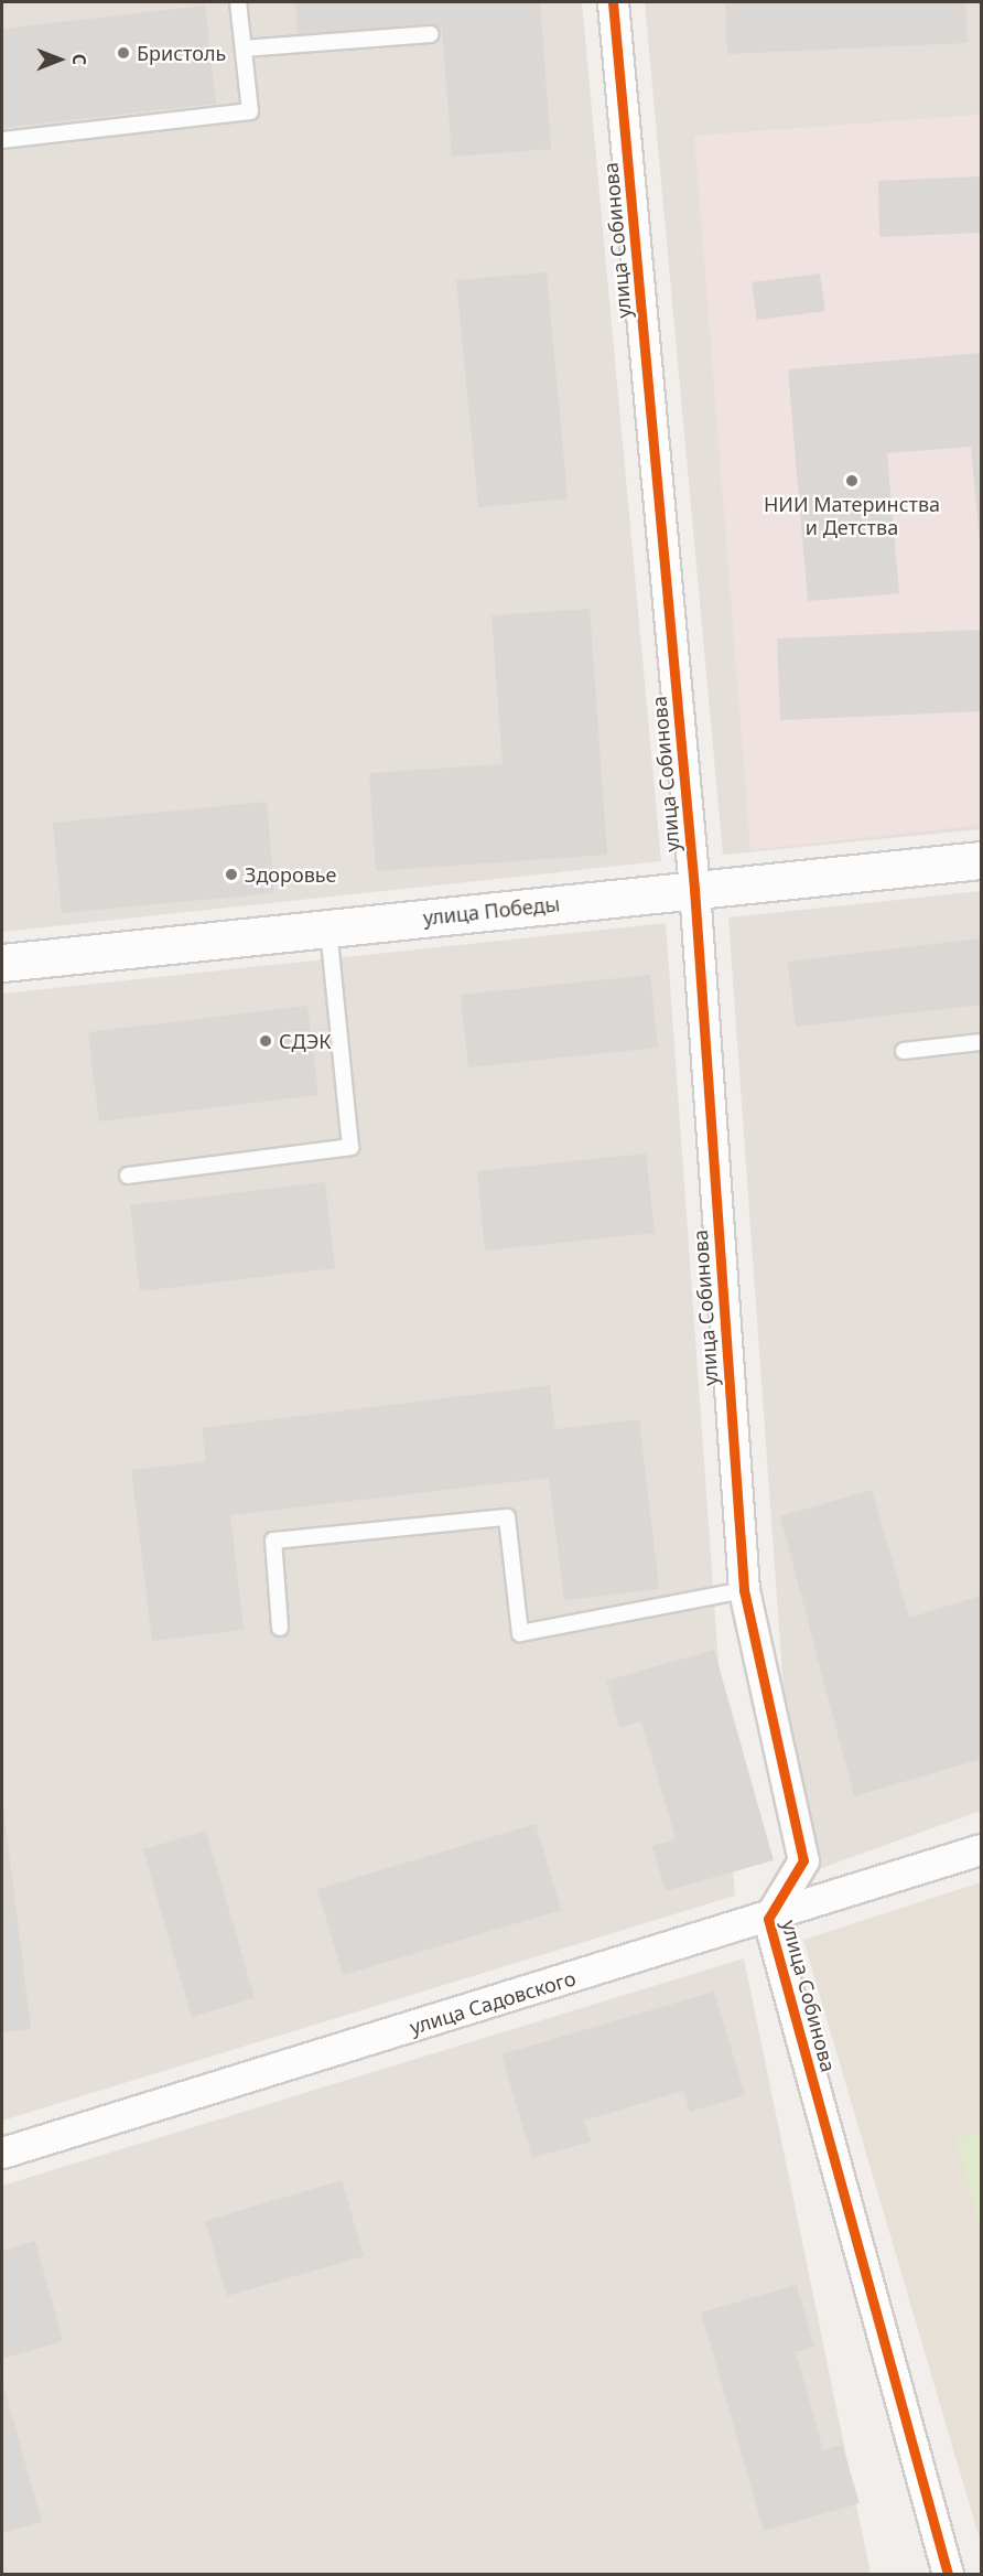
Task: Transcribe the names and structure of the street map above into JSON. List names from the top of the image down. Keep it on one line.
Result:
{"streets":{"street":["улица Собинова","улица Победы","улица Садовского"]},"crossings":[["улица Собинова","улица Победы"],["улица Собинова","улица Садовского"]],"places":["Бристоль","НИИ Материнства и Детства","Здоровье","СДЭК"],"north":"right"}
